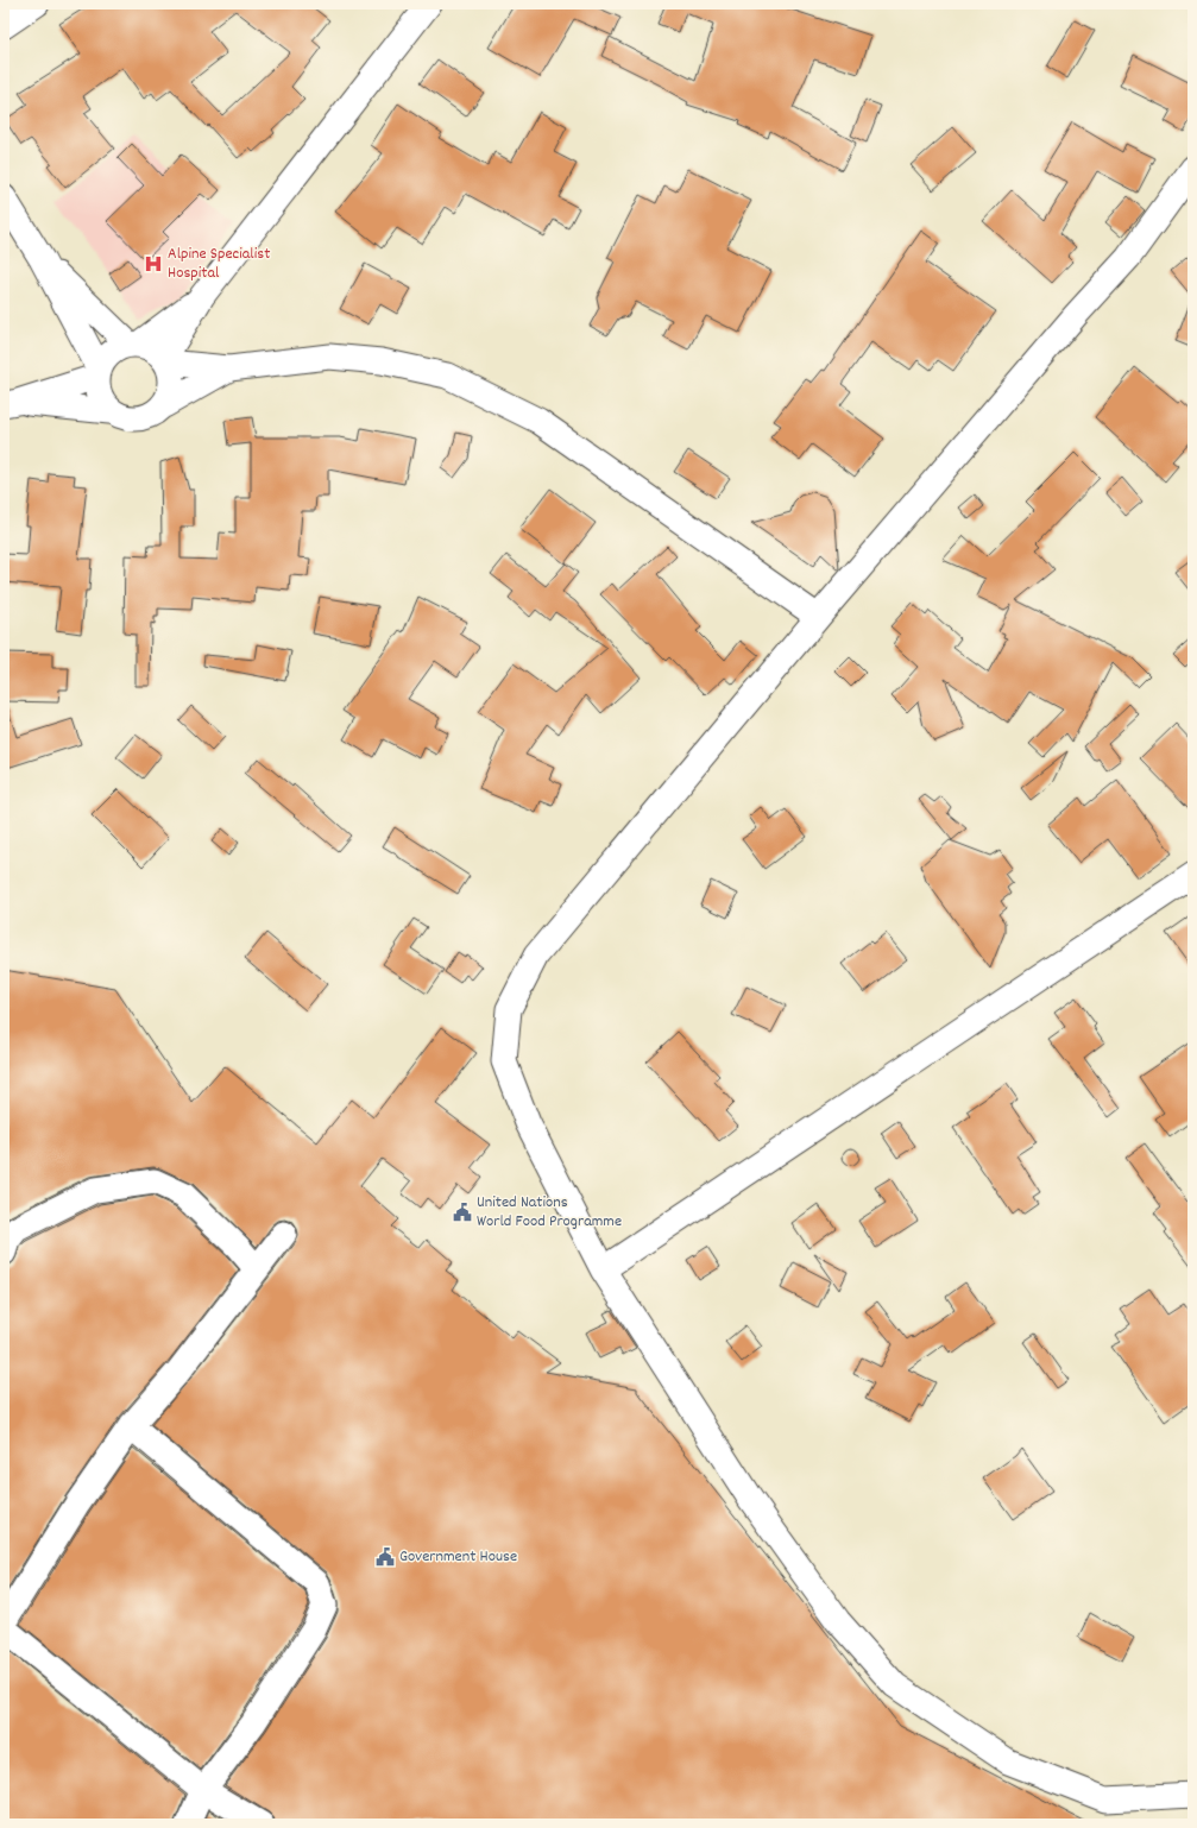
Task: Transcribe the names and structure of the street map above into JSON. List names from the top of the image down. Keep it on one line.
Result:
{"places":{"hospital":["Alpine Specialist Hospital"],"public building":["United Nations World Food Programme","Government House"]}}
